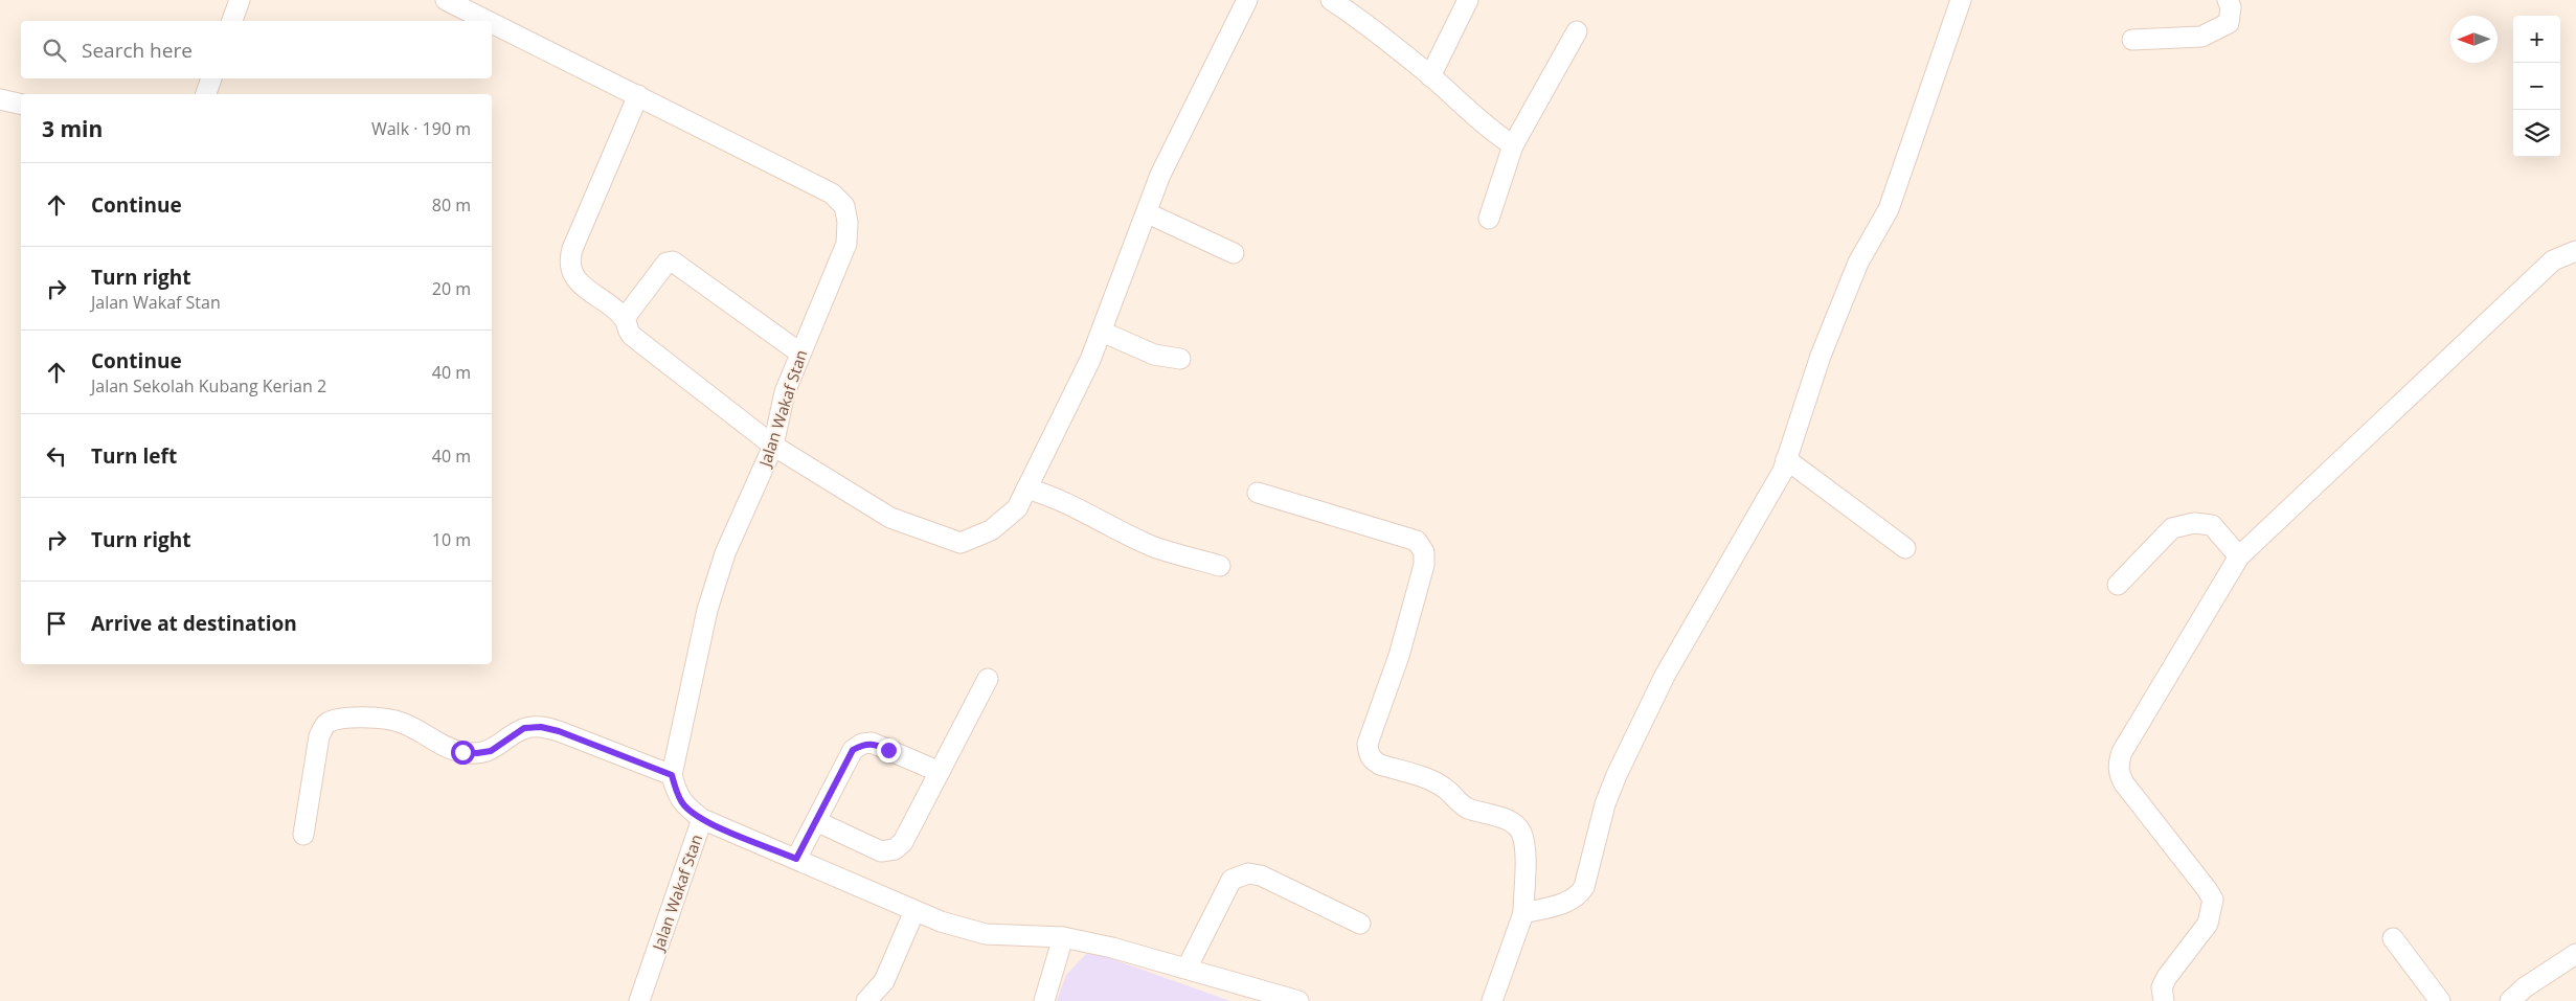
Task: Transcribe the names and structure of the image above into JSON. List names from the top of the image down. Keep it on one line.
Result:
{"streets":{"street":["Jalan Wakaf Stan"]},"north":"left","page":{"map_buttons":["+","−"],"search":"Search here","heading":["3 min","Walk · 190 m"],"list":[["Continue","80 m"],["Turn right","Jalan Wakaf Stan","20 m"],["Continue","Jalan Sekolah Kubang Kerian 2","40 m"],["Turn left","40 m"],["Turn right","10 m"],"Arrive at destination"]}}
